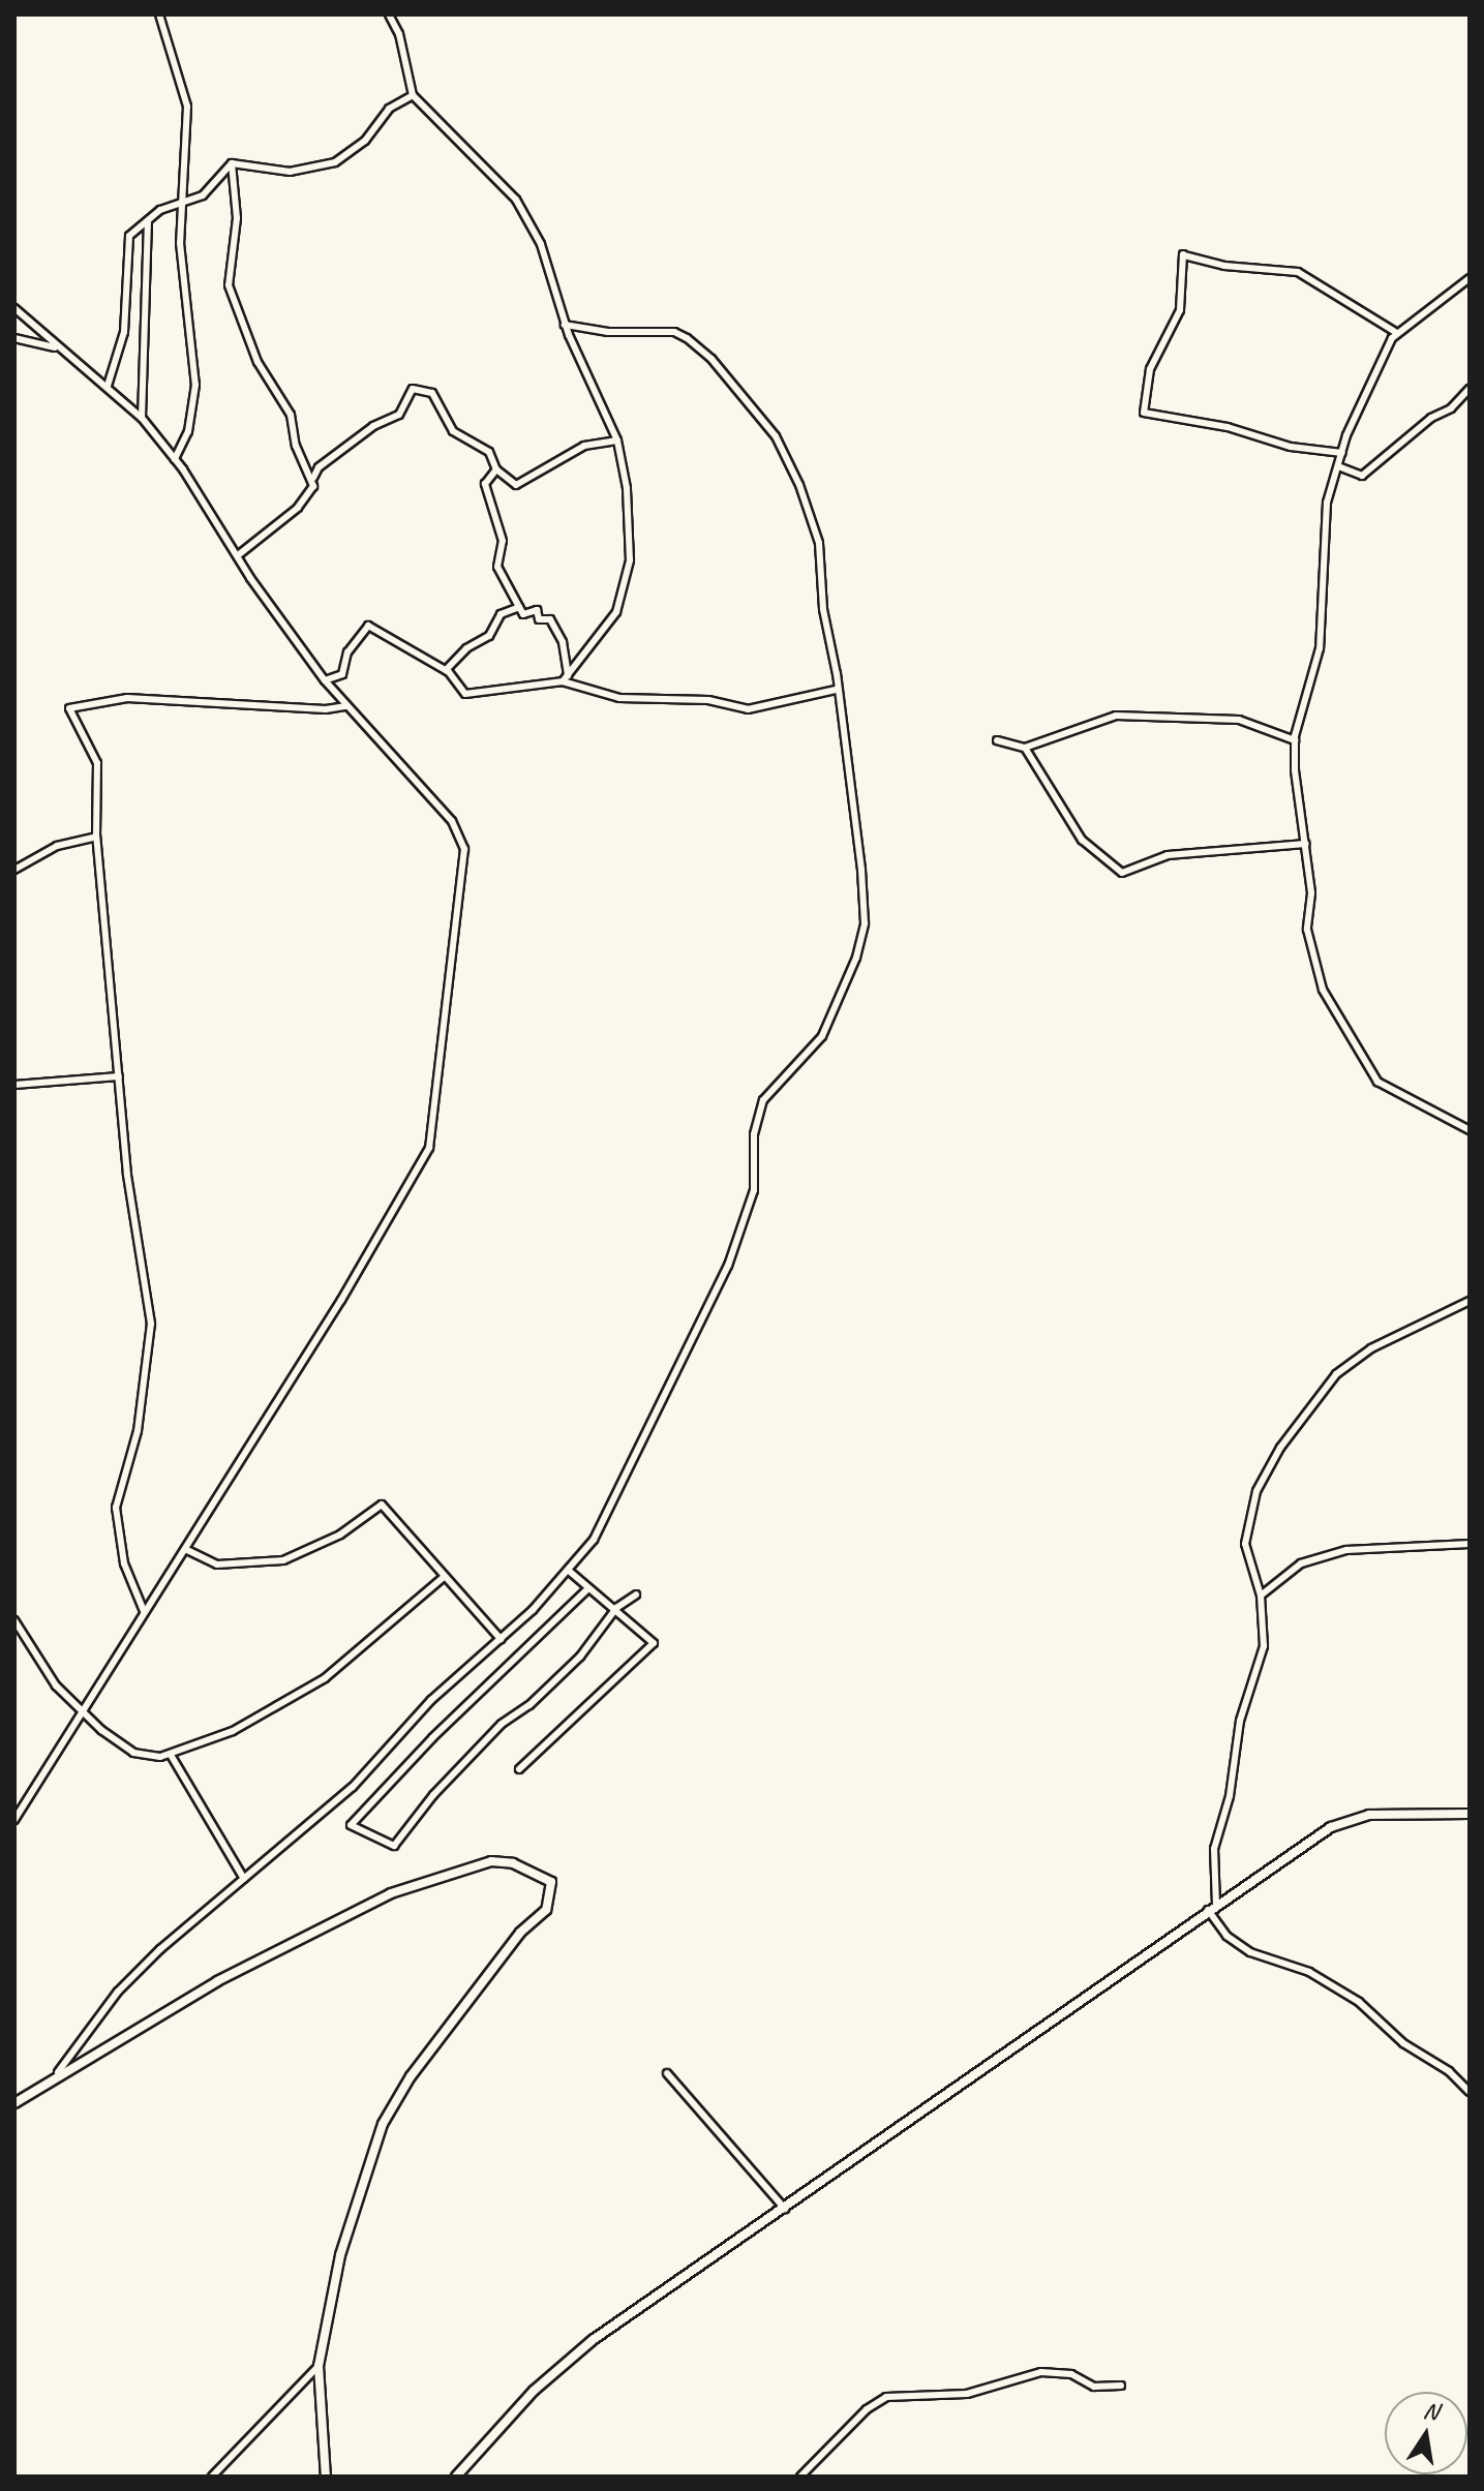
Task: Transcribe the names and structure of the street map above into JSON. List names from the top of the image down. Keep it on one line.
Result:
{"north":"top"}
